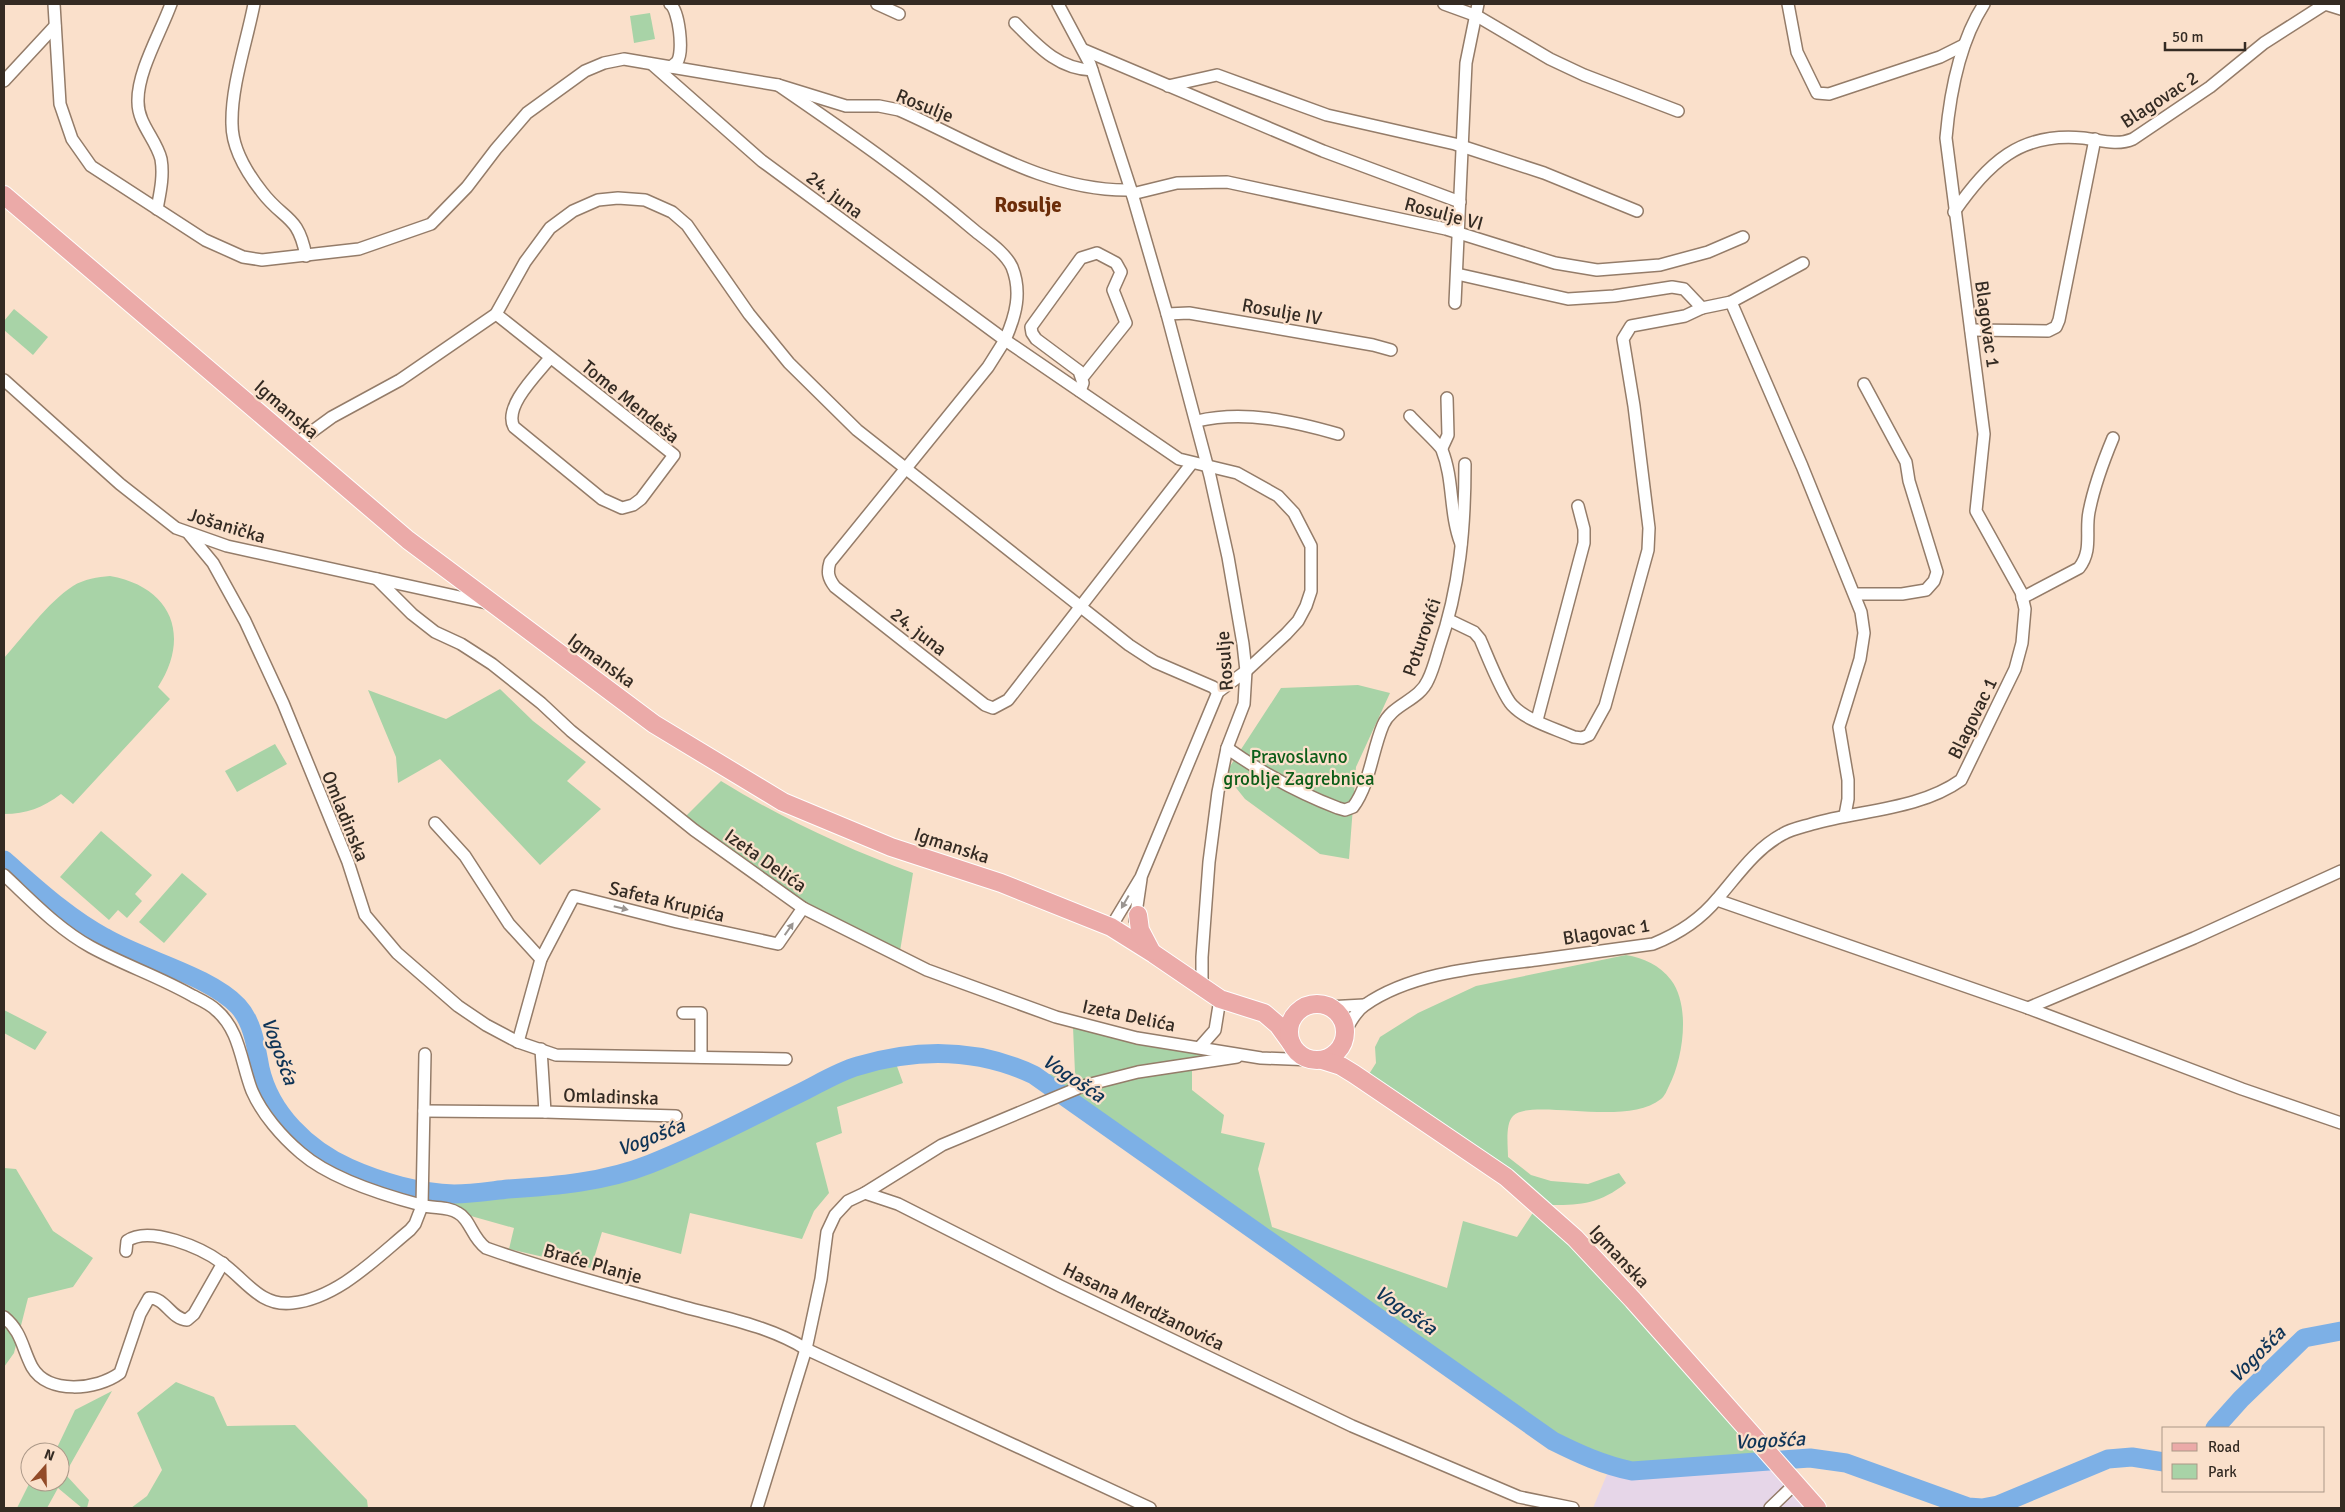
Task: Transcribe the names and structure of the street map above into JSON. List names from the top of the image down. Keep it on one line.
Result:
{"streets":{"main road":["Igmanska"],"street":["Blagovac 2","Rosulje","24. juna","Rosulje VI","Rosulje IV","Blagovac 1","Tome Mendeša","Jošanička","Poturovići","Omladinska","Izeta Delića","Safeta Krupića","Braće Planje","Hasana Merdžanovića"]},"crossings":[["Blagovac 2","Blagovac 1"],["Rosulje","24. juna"],["Rosulje","Rosulje VI"],["Rosulje","Rosulje IV"],["Rosulje","Igmanska"],["Rosulje","Poturovići"],["Blagovac 1","Igmanska"],["Blagovac 1","Izeta Delića"],["Igmanska","Jošanička"],["Igmanska","Izeta Delića"],["Jošanička","Omladinska"],["Jošanička","Izeta Delića"],["Omladinska","Safeta Krupića"],["Izeta Delića","Safeta Krupića"]],"one_way":["Safeta Krupića"],"districts":["Rosulje"],"water":["Vogošća"],"parks":["Pravoslavno groblje Zagrebnica"],"legend":["Road","Park"],"scale_bar":"50 m","north":"top"}
